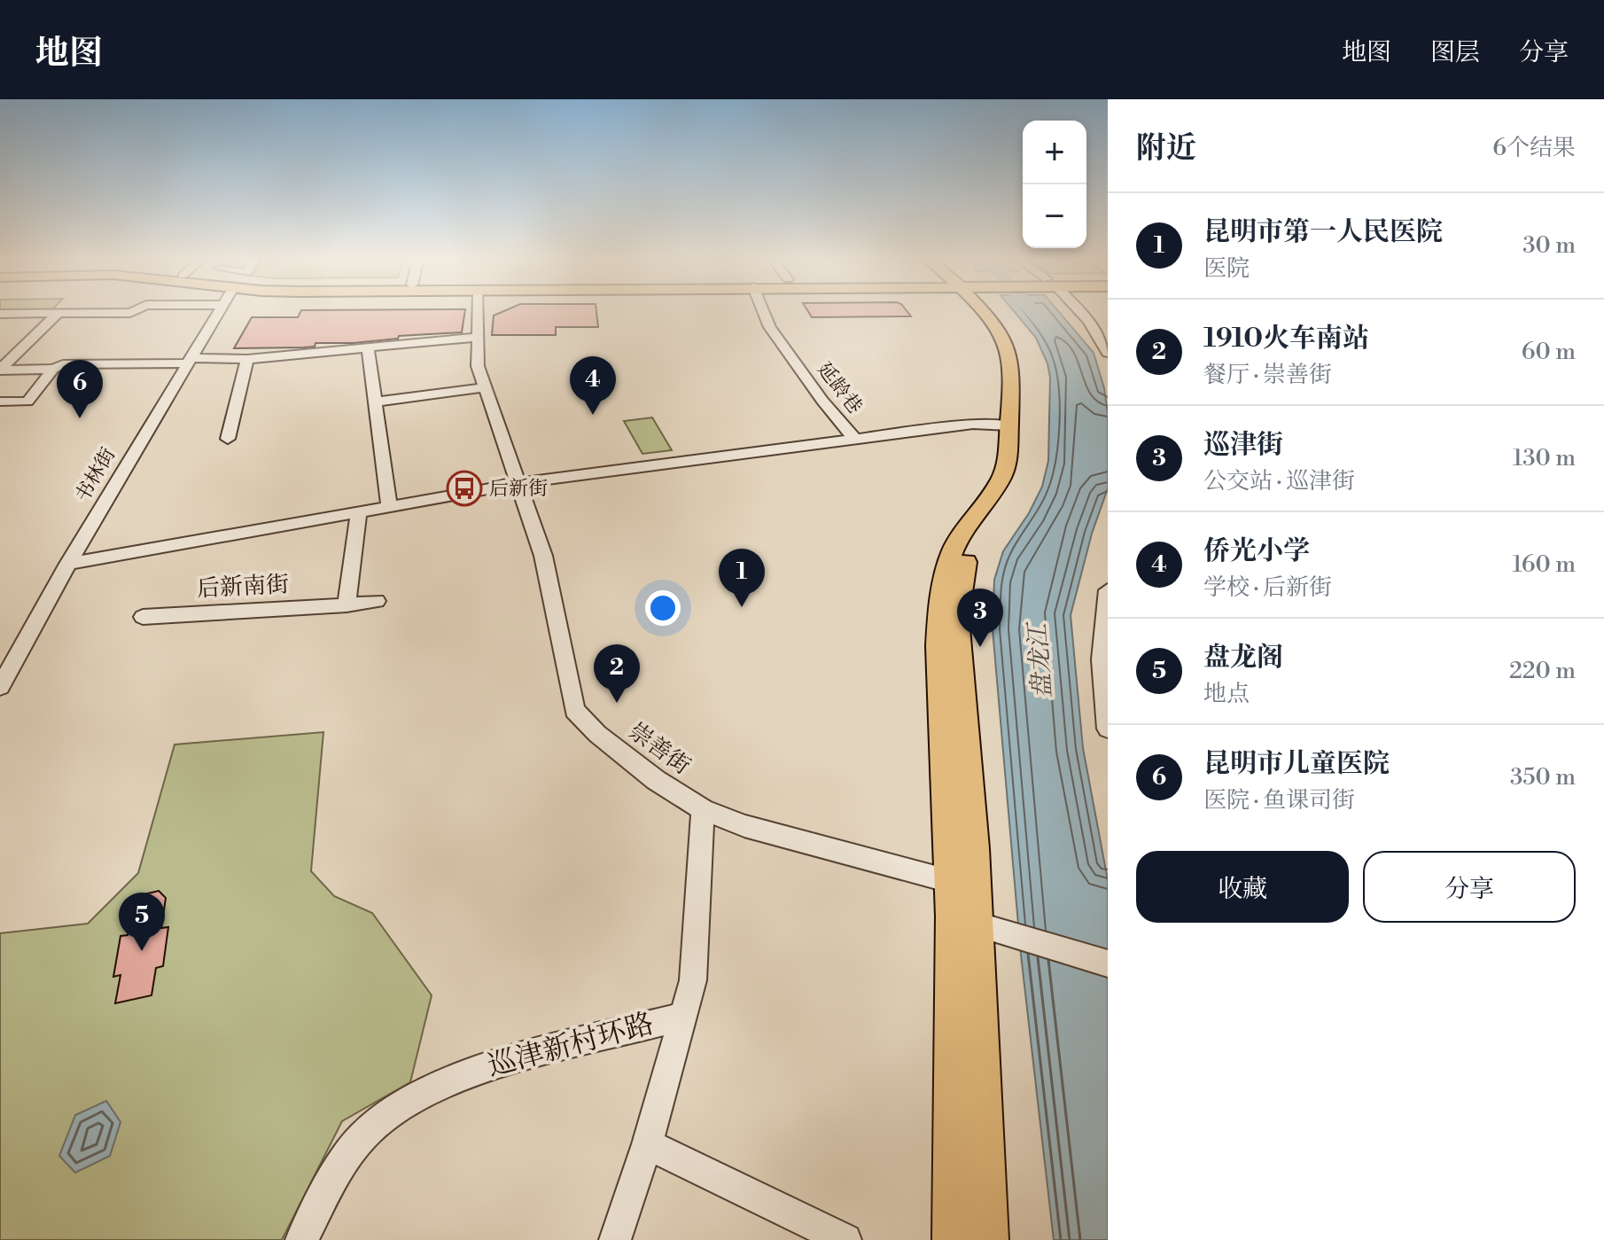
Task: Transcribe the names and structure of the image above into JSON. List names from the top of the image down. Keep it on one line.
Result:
{"streets":{"street":["延龄巷","书林街","后新南街","崇善街","巡津新村环路"]},"water":["盘龙江"],"places":{"bus stop":["后新街"]},"page":{"header":"地图","nav":["地图","图层","分享"],"heading":["附近","6个结果"],"map_buttons":["+","−"],"list":[{"mark":"1","name":"昆明市第一人民医院","note":"医院","value":"30 m"},{"mark":"2","name":"1910火车南站","note":"餐厅 · 崇善街","value":"60 m"},{"mark":"3","name":"巡津街","note":"公交站 · 巡津街","value":"130 m"},{"mark":"4","name":"侨光小学","note":"学校 · 后新街","value":"160 m"},{"mark":"5","name":"盘龙阁","note":"地点","value":"220 m"},{"mark":"6","name":"昆明市儿童医院","note":"医院 · 鱼课司街","value":"350 m"}],"pins":["4","6","1","3","2","5"],"buttons":["收藏","分享"]}}
